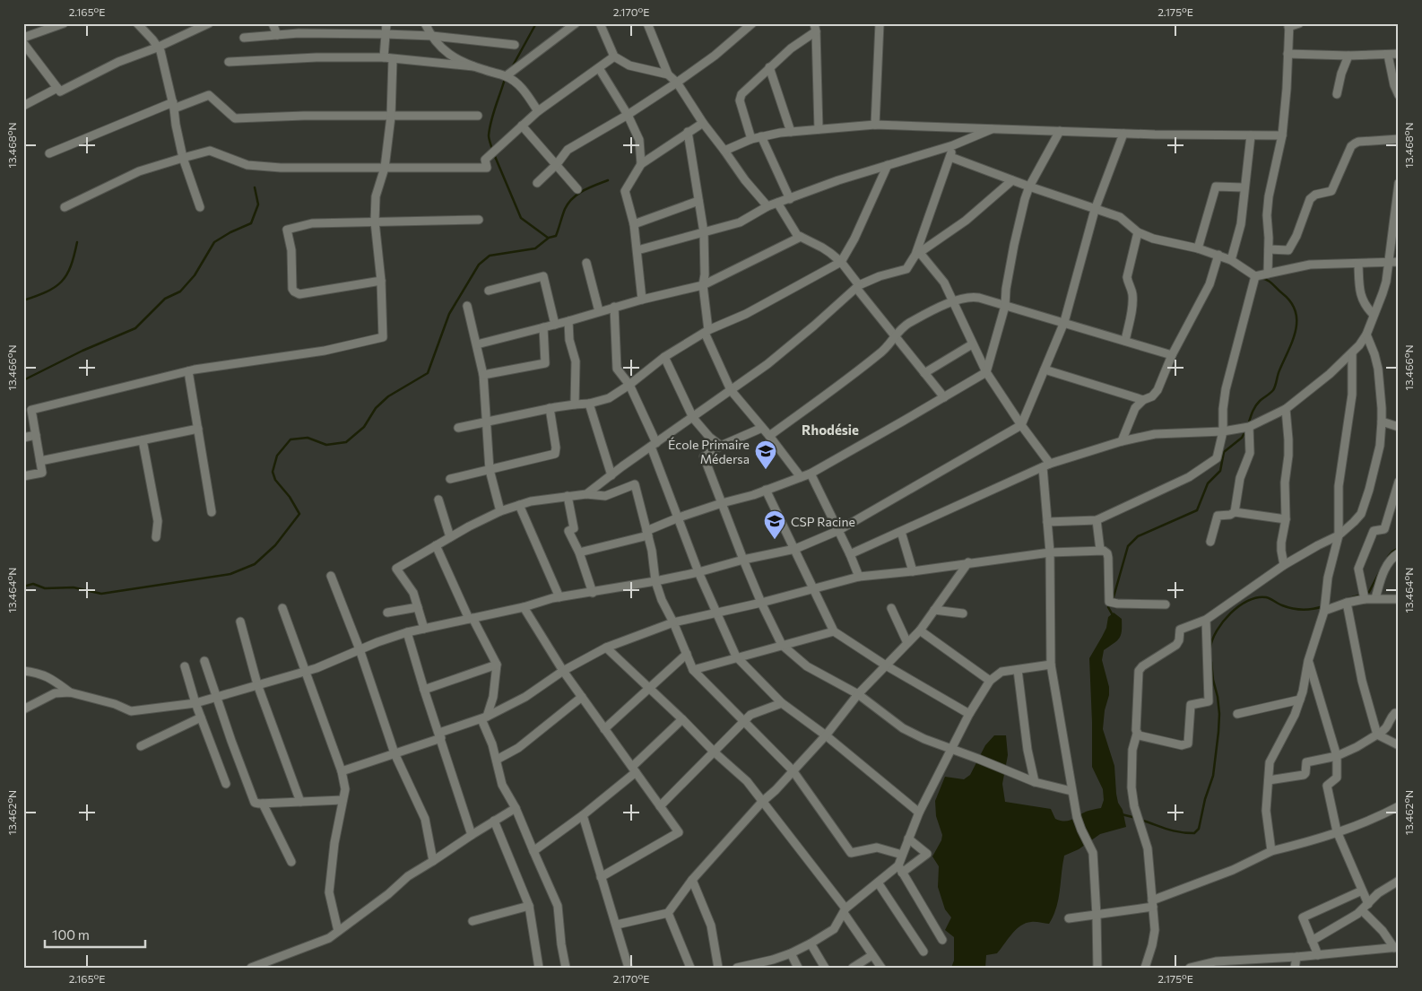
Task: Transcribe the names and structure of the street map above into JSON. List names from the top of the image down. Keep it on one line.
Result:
{"districts":["Rhodésie"],"places":{"school or university":["École Primaire Médersa","CSP Racine"]},"scale_bar":"100 m","coordinates":["2.165°E","2.170°E","2.175°E","13.468°N","13.466°N","13.464°N","13.462°N"]}
